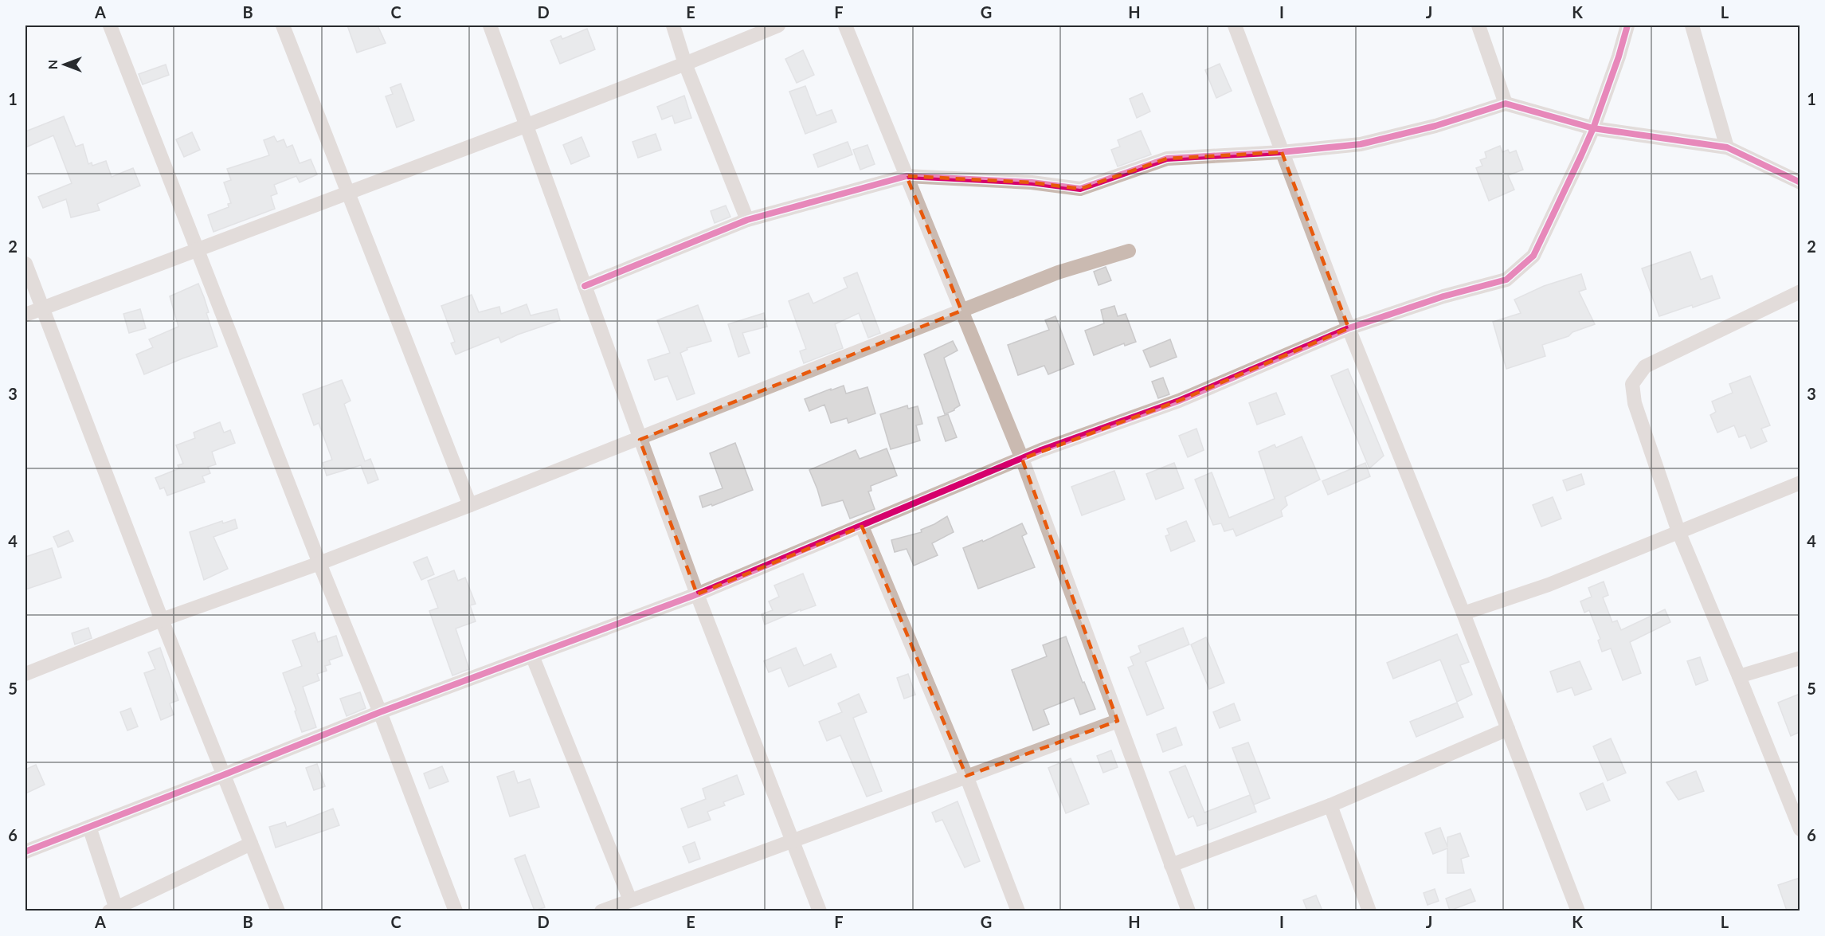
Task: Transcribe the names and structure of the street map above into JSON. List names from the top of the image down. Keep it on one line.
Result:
{"north":"left","grid":{"columns":["A","B","C","D","E","F","G","H","I","J","K","L"],"rows":["1","2","3","4","5","6"]}}
